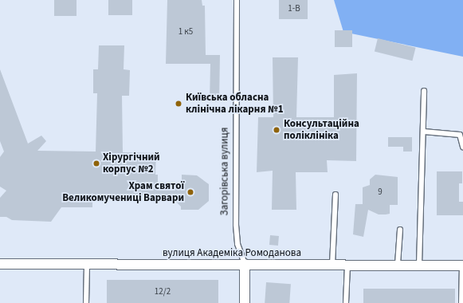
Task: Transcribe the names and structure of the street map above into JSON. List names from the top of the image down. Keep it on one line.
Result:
{"streets":{"street":["Загорівська вулиця","вулиця Академіка Ромоданова"]},"crossings":[["Загорівська вулиця","вулиця Академіка Ромоданова"]],"places":["Київська обласна клінічна лікарня №1","Консультаційна поліклініка","Хірургічний корпус №2","Храм святої Великомучениці Варвари"],"house_numbers":["1-В","1 к5","9","12/2"]}
